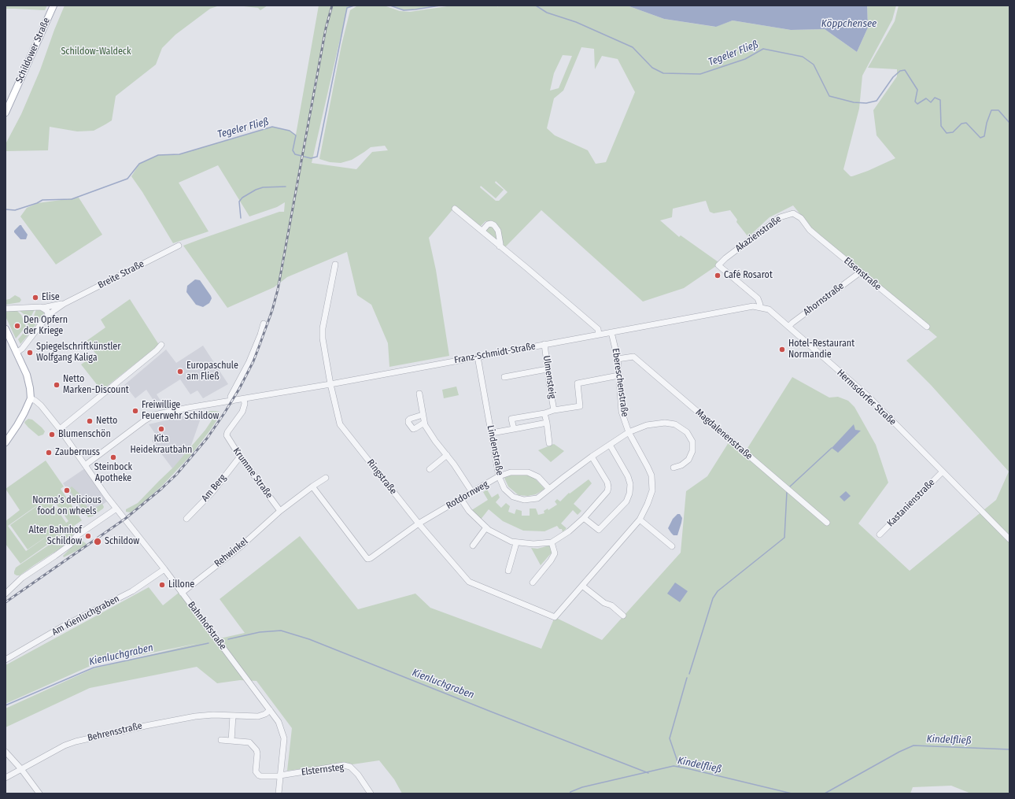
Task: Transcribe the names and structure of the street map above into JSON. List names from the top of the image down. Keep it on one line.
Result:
{"streets":{"main road":["Schildower Straße"],"street":["Akazienstraße","Elsenstraße","Breite Straße","Ahornstraße","Franz-Schmidt-Straße","Ulmensteig","Ebereschenstraße","Hermsdorfer Straße","Magdalenenstraße","Lindenstraße","Krumme Straße","Ringstraße","Am Berg","Rotdornweg","Kastanienstraße","Rehwinkel","Am Kienluchgraben","Bahnhofstraße","Behrensstraße","Elsternsteg"]},"crossings":[["Akazienstraße","Elsenstraße"],["Akazienstraße","Hermsdorfer Straße"],["Elsenstraße","Ahornstraße"],["Ahornstraße","Hermsdorfer Straße"],["Franz-Schmidt-Straße","Ulmensteig"],["Franz-Schmidt-Straße","Ebereschenstraße"],["Franz-Schmidt-Straße","Hermsdorfer Straße"],["Franz-Schmidt-Straße","Lindenstraße"],["Franz-Schmidt-Straße","Krumme Straße"],["Franz-Schmidt-Straße","Ringstraße"],["Franz-Schmidt-Straße","Bahnhofstraße"],["Ebereschenstraße","Magdalenenstraße"],["Ebereschenstraße","Lindenstraße"],["Ebereschenstraße","Ringstraße"],["Hermsdorfer Straße","Kastanienstraße"],["Lindenstraße","Rotdornweg"],["Krumme Straße","Am Berg"],["Krumme Straße","Rehwinkel"],["Ringstraße","Rotdornweg"],["Rehwinkel","Bahnhofstraße"],["Am Kienluchgraben","Bahnhofstraße"],["Bahnhofstraße","Behrensstraße"],["Bahnhofstraße","Elsternsteg"]],"water":["Köppchensee","Tegeler Fließ","Kienluchgraben","Kindelfließ"],"parks":["Schildow-Waldeck"],"places":["Café Rosarot","Elise","Den Opfern der Kriege","Hotel-Restaurant Normandie","Spiegelschriftkünstler Wolfgang Kaliga","Europaschule am Fließ","Netto Marken-Discount","Freiwillige Feuerwehr Schildow","Netto","Kita Heidekrautbahn","Blumenschön","Zaubernuss","Steinbock Apotheke","Norma’s delicious food on wheels","Alter Bahnhof Schildow","Schildow","Lillone"]}
